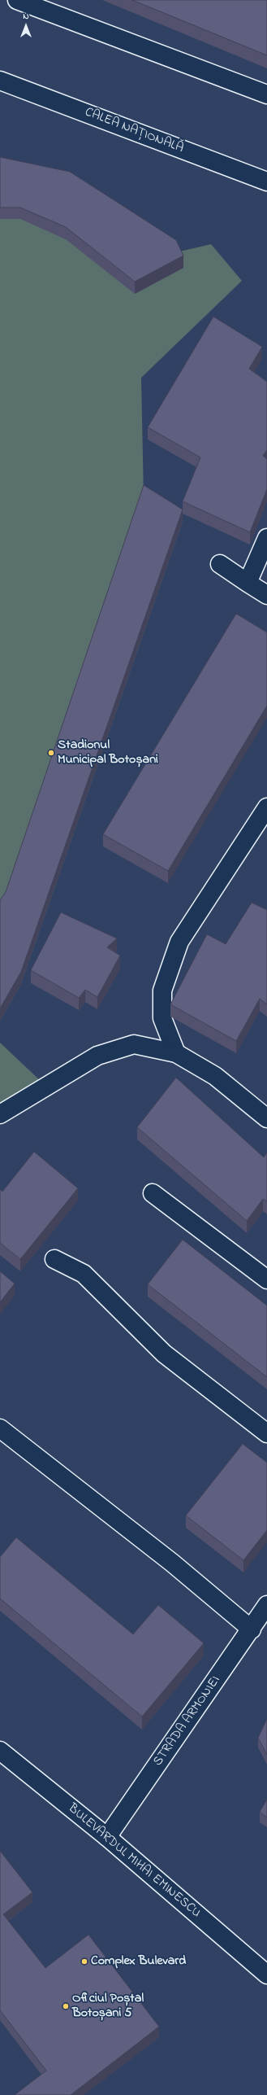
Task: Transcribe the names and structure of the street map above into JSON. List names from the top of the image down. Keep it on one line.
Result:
{"streets":{"street":["CALEA NAȚIONALĂ","STRADA ARMONIEI","BULEVARDUL MIHAI EMINESCU"]},"crossings":[["STRADA ARMONIEI","BULEVARDUL MIHAI EMINESCU"]],"places":["Stadionul Municipal Botoșani","Complex Bulevard","Oficiul Poștal Botoșani 5"],"north":"top"}
